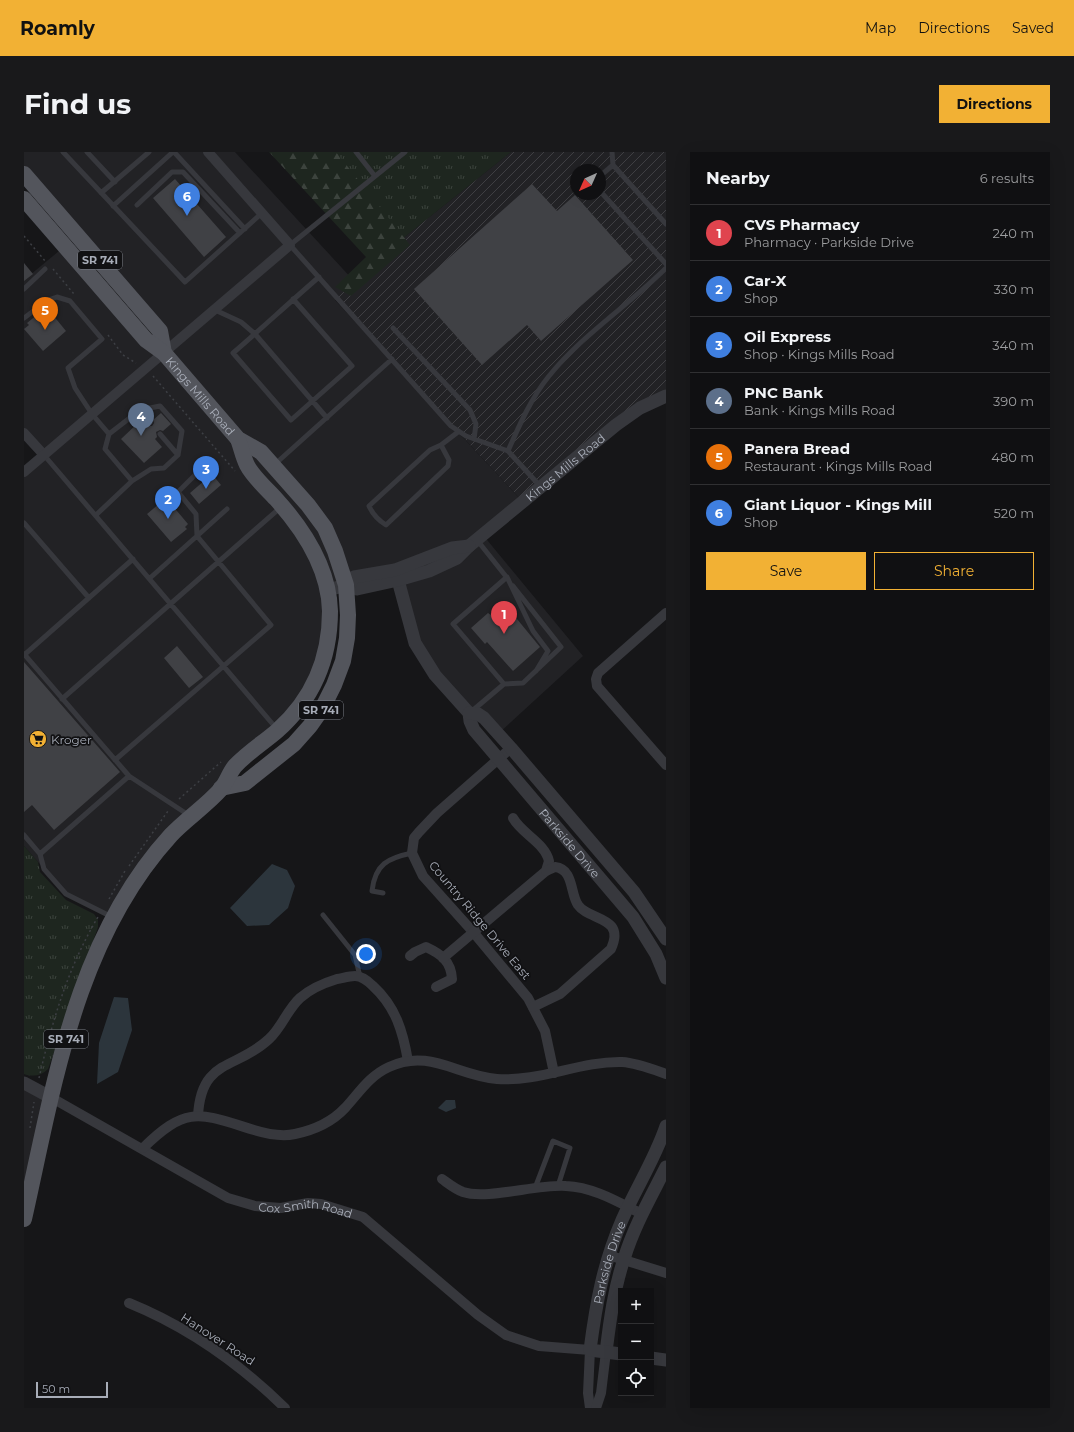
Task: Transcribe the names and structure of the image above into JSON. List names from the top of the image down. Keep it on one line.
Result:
{"streets":{"main road":["SR 741","Kings Mills Road"],"street":["Parkside Drive","Country Ridge Drive East","Cox Smith Road","Hanover Road"]},"crossings":[["SR 741","Kings Mills Road"],["SR 741","Cox Smith Road"],["Kings Mills Road","Parkside Drive"],["Parkside Drive","Cox Smith Road"]],"places":{"supermarket":["Kroger"]},"scale_bar":"50 m","north":"bottom left","page":{"header":"Roamly","nav":["Map","Directions","Saved"],"buttons":["Directions",["Save","Share"]],"title":"Find us","heading":["Nearby","6 results"],"pins":["6","5","4","3","2","1"],"list":[{"mark":"1","name":"CVS Pharmacy","note":"Pharmacy · Parkside Drive","value":"240 m"},{"mark":"2","name":"Car-X","note":"Shop","value":"330 m"},{"mark":"3","name":"Oil Express","note":"Shop · Kings Mills Road","value":"340 m"},{"mark":"4","name":"PNC Bank","note":"Bank · Kings Mills Road","value":"390 m"},{"mark":"5","name":"Panera Bread","note":"Restaurant · Kings Mills Road","value":"480 m"},{"mark":"6","name":"Giant Liquor - Kings Mill","note":"Shop","value":"520 m"}],"map_buttons":["+","−"],"scale":"50 m"}}
